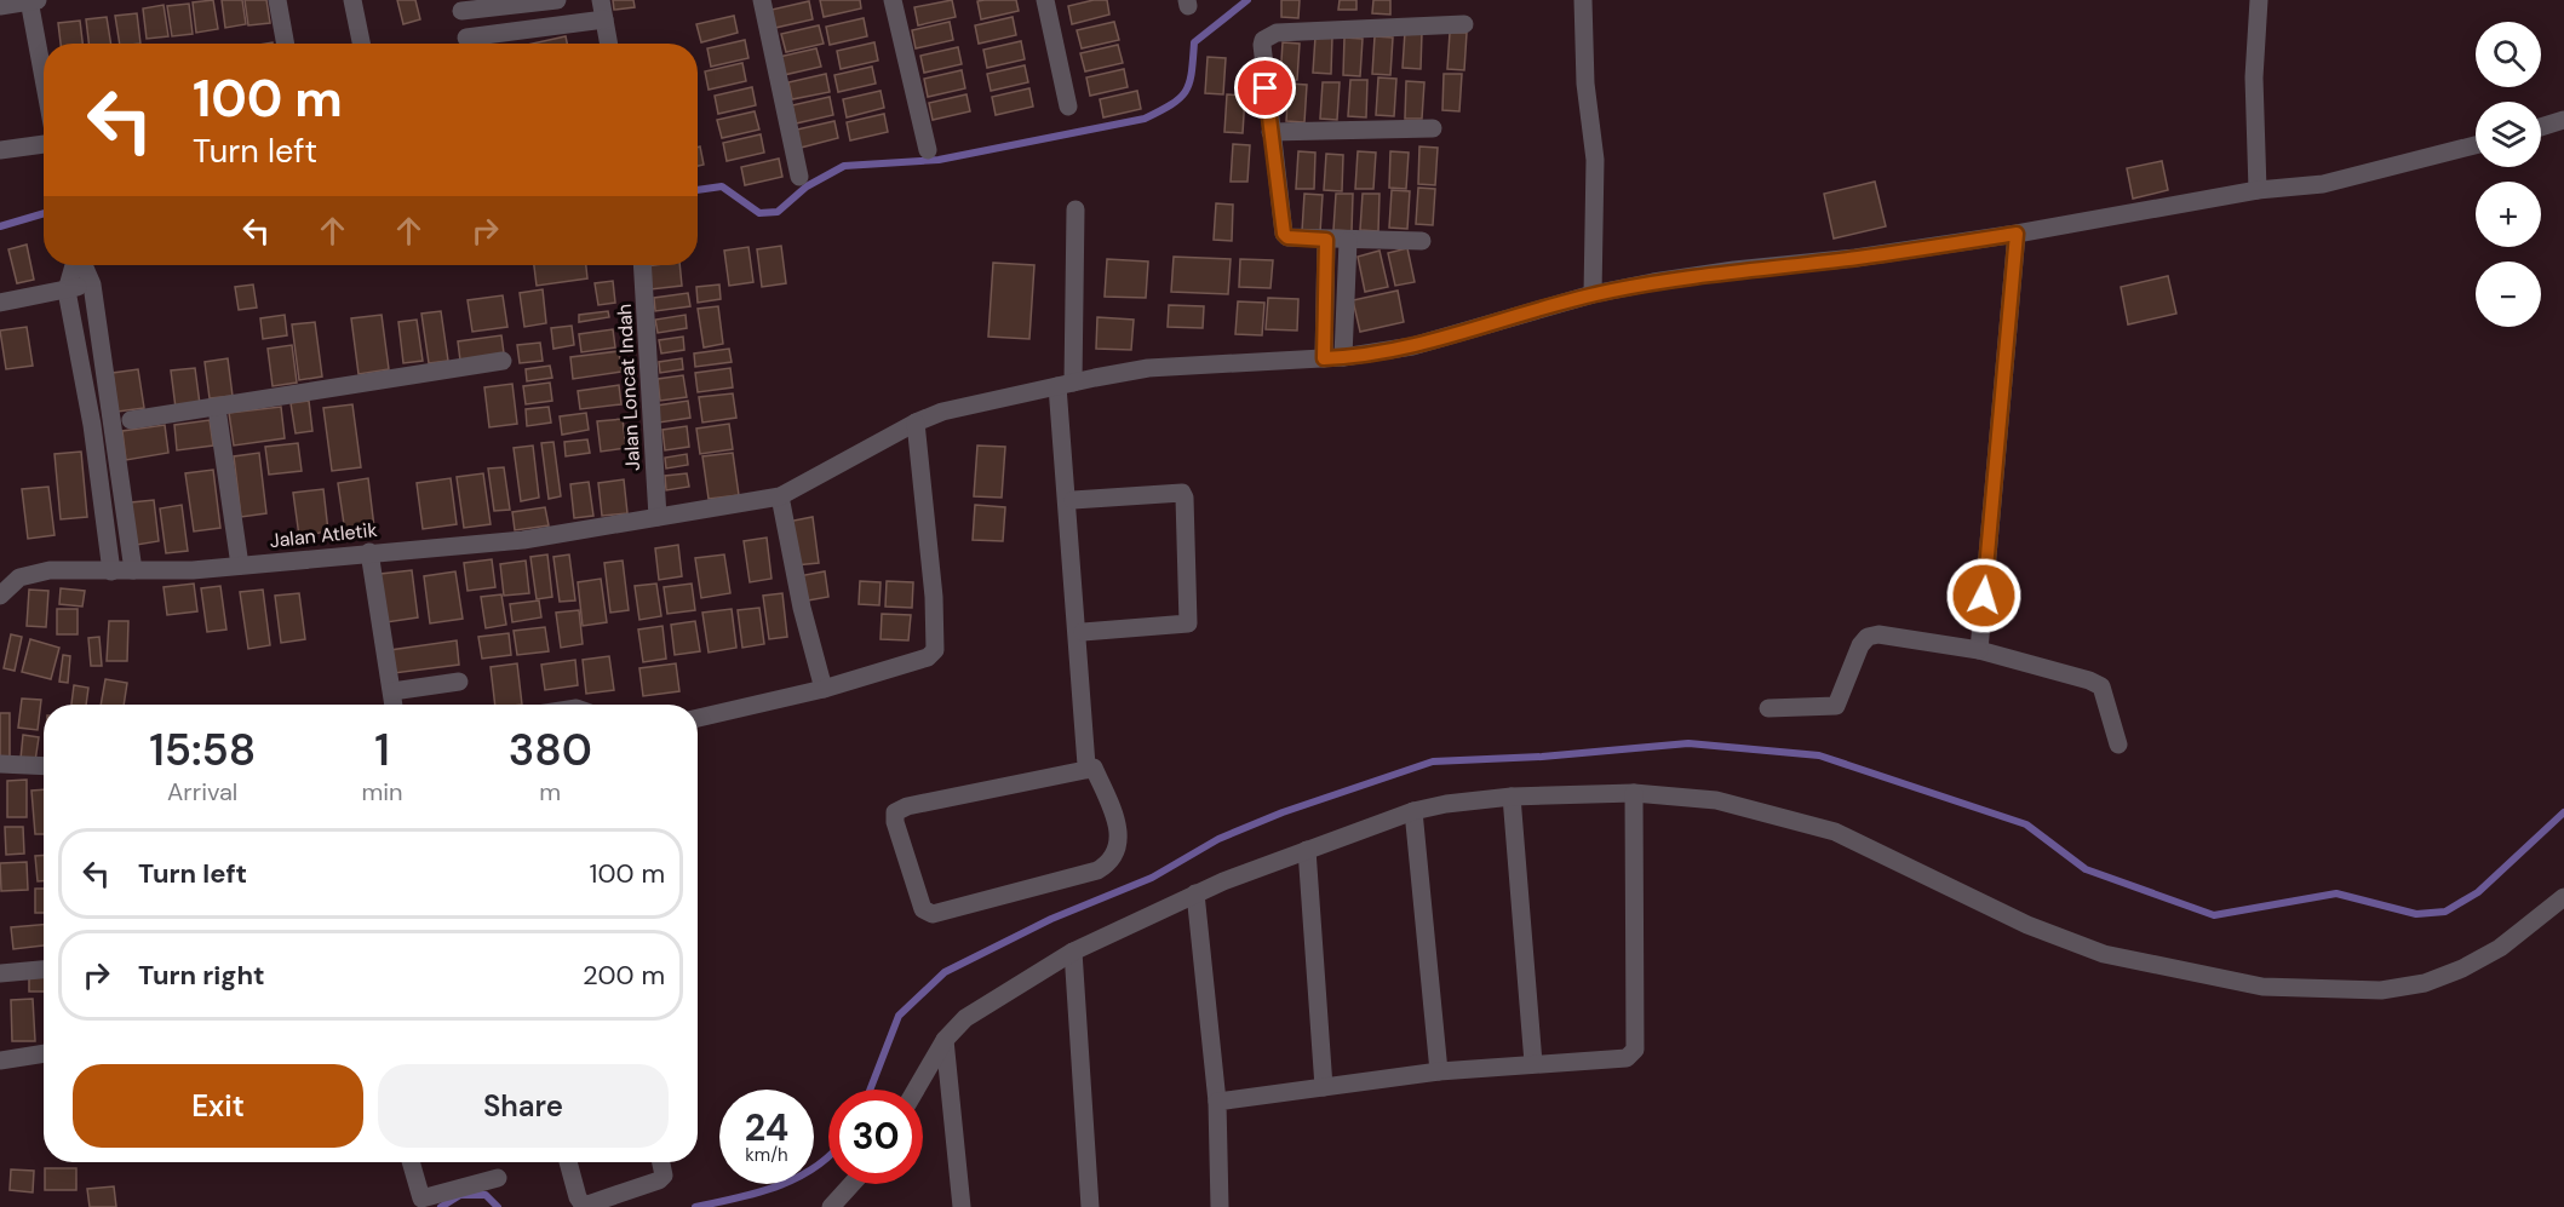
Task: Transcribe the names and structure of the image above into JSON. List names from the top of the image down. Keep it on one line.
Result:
{"streets":{"street":["Jalan Loncat Indah","Jalan Atletik"]},"crossings":[["Jalan Loncat Indah","Jalan Atletik"]],"page":{"map_buttons":["+","−"],"turn":["100 m","Turn left"],"eta":["15:58","Arrival","1","min","380","m"],"list":[{"name":"Turn left","value":"100 m"},{"name":"Turn right","value":"200 m"}],"buttons":["Exit","Share"],"speed":"24 km/h","limit":"30"}}
